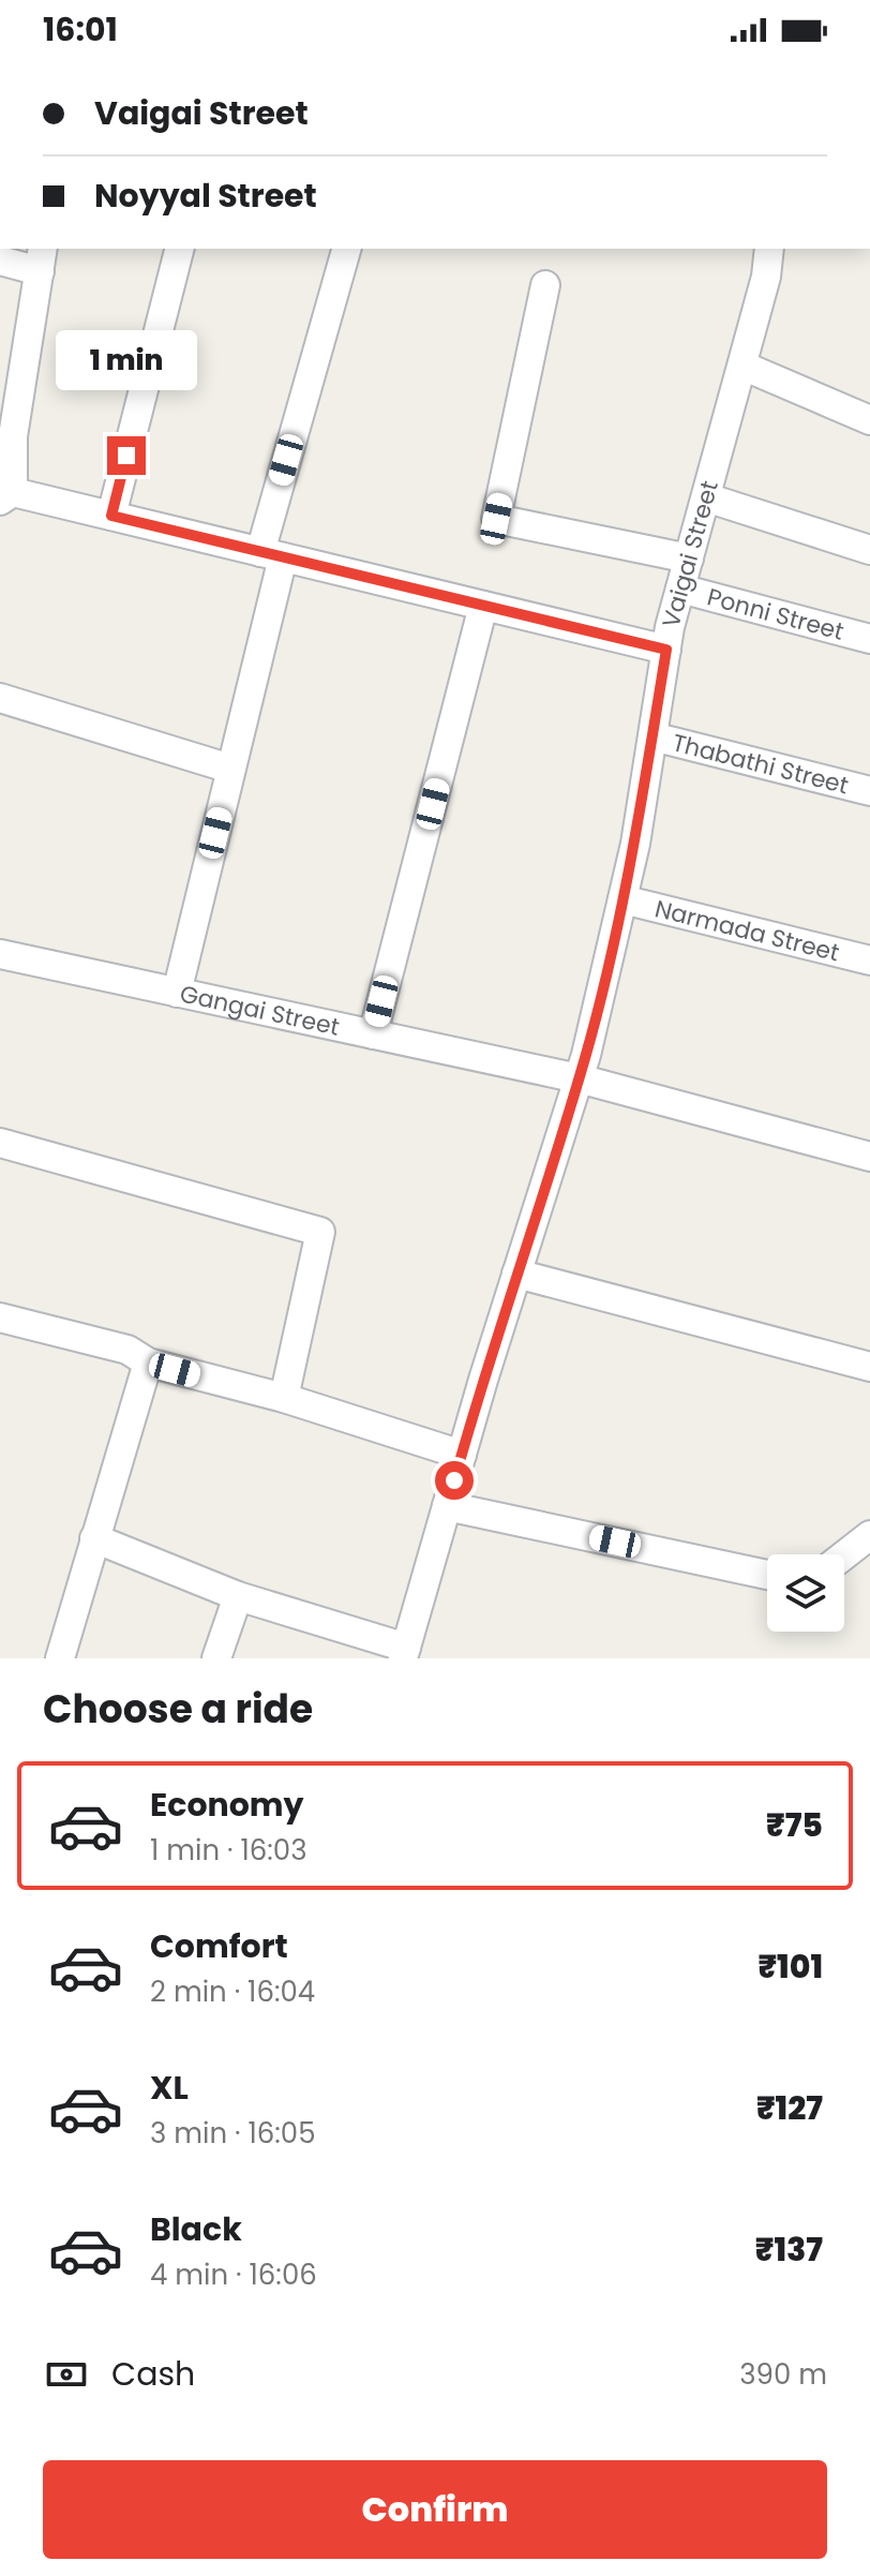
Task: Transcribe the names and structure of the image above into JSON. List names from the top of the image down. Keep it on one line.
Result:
{"streets":{"street":["Vaigai Street","Ponni Street","Thabathi Street","Narmada Street","Gangai Street"]},"crossings":[["Vaigai Street","Ponni Street"],["Vaigai Street","Thabathi Street"],["Vaigai Street","Narmada Street"],["Vaigai Street","Gangai Street"]],"page":{"status":"16:01","banner":["Vaigai Street","Noyyal Street"],"bubble":"1 min","heading":"Choose a ride","list":[{"name":"Economy","note":"1 min · 16:03","value":"₹75"},{"name":"Comfort","note":"2 min · 16:04","value":"₹101"},{"name":"XL","note":"3 min · 16:05","value":"₹127"},{"name":"Black","note":"4 min · 16:06","value":"₹137"}],"pay":["Cash","390 m"],"buttons":"Confirm"}}
